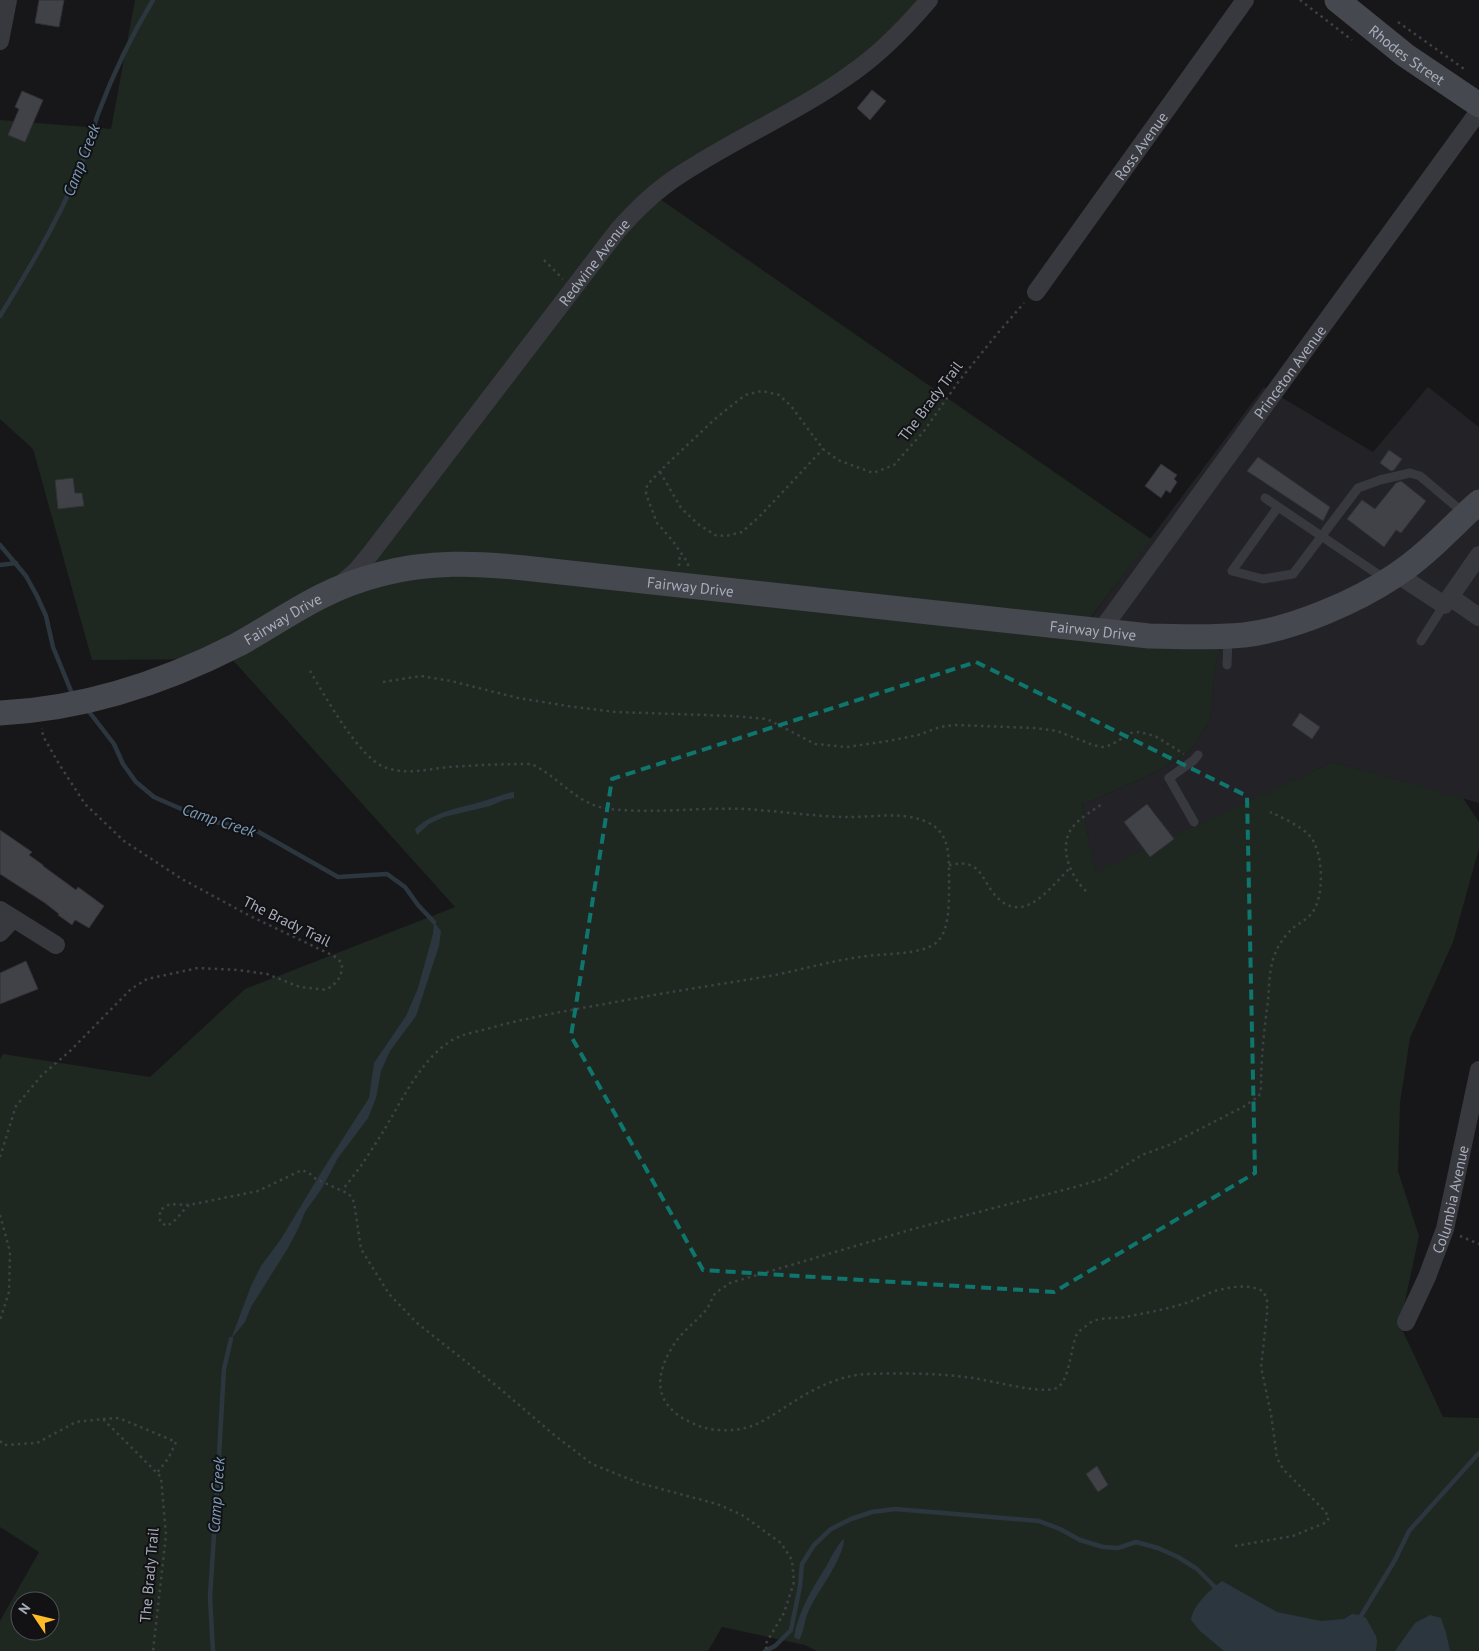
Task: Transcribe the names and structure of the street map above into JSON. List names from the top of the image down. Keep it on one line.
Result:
{"streets":{"street":["Rhodes Street","Ross Avenue","Redwine Avenue","Princeton Avenue","Fairway Drive","Columbia Avenue"],"path":["The Brady Trail"]},"crossings":[["Ross Avenue","The Brady Trail"],["Redwine Avenue","Fairway Drive"],["Princeton Avenue","Fairway Drive"],["The Brady Trail","Fairway Drive"]],"water":["Camp Creek"],"north":"top left"}
